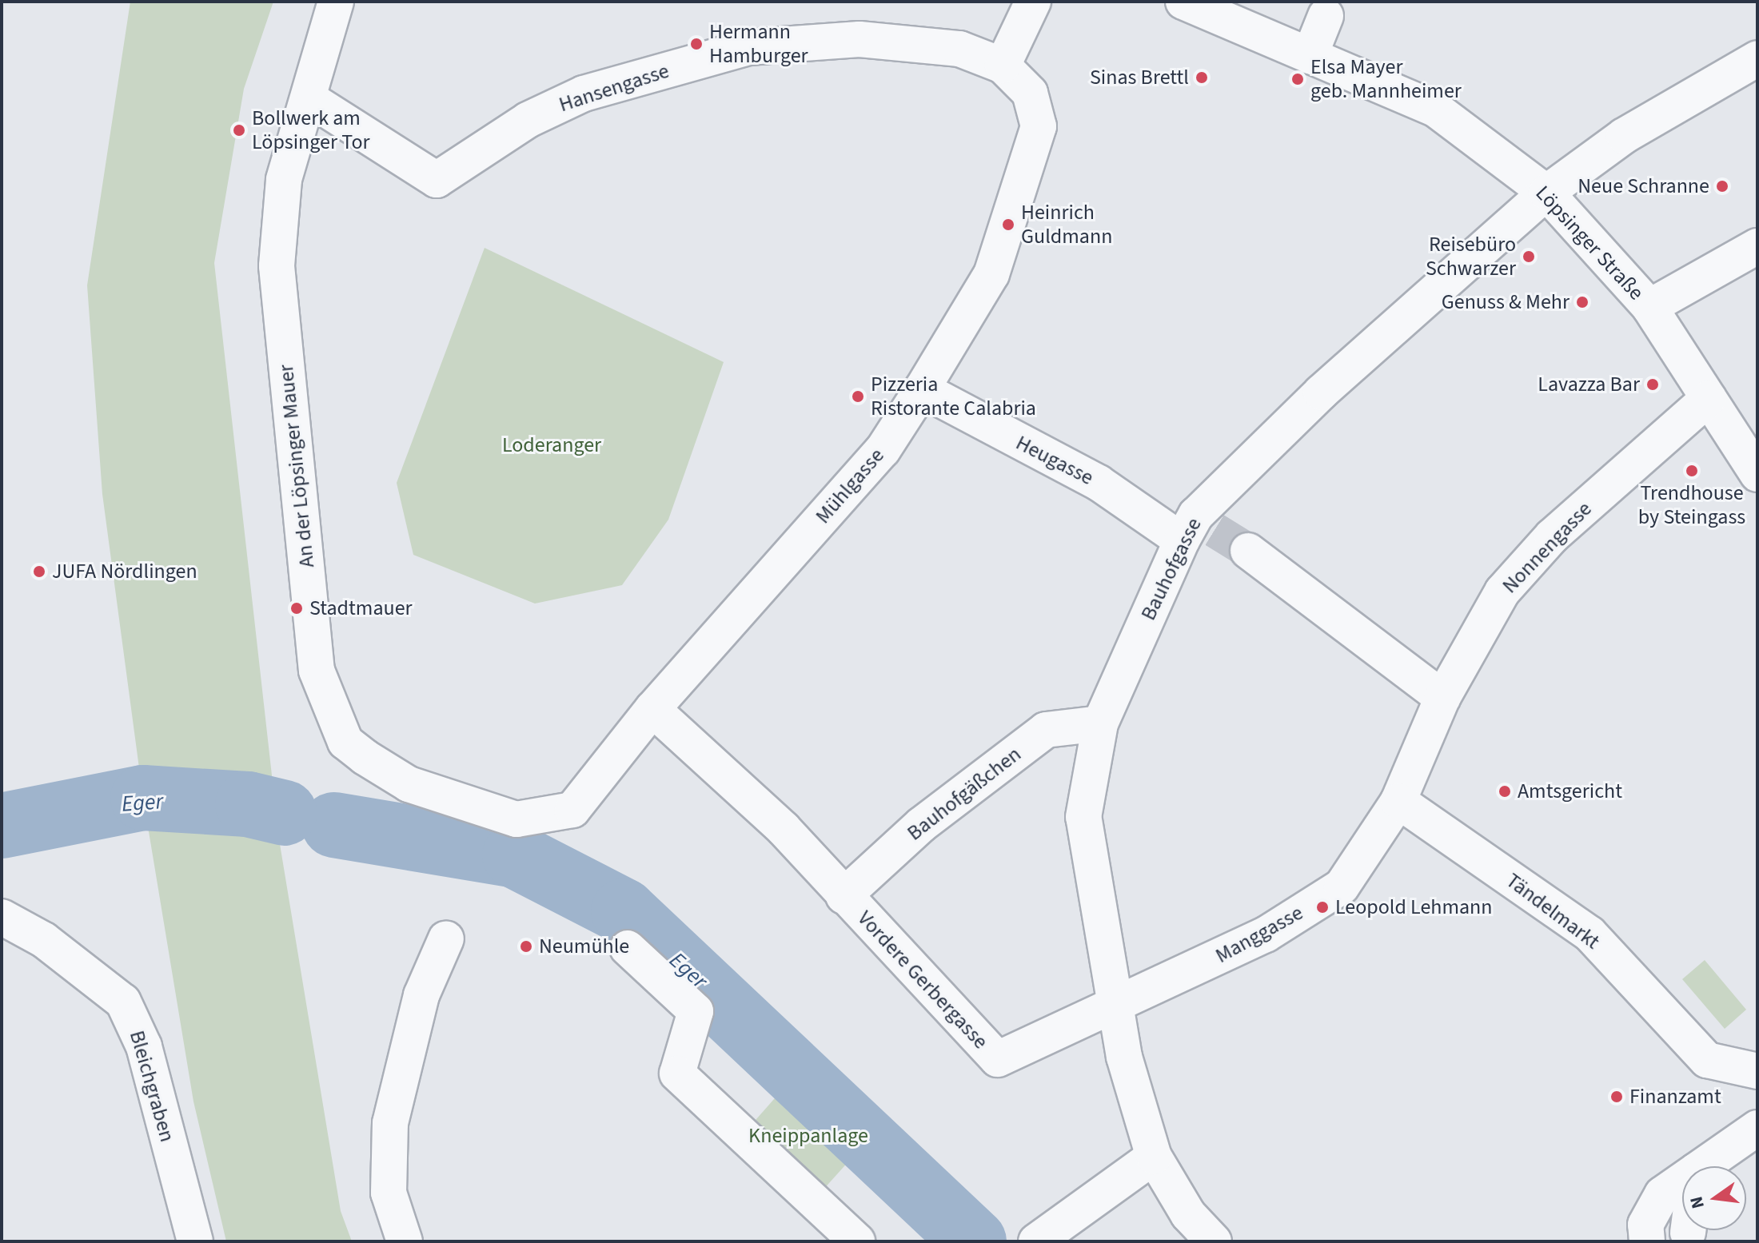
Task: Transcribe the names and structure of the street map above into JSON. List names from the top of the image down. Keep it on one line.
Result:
{"streets":{"street":["Hansengasse","Löpsinger Straße","Heugasse","An der Löpsinger Mauer","Mühlgasse","Nonnengasse","Bauhofgasse","Bauhofgäßchen","Tändelmarkt","Manggasse","Vordere Gerbergasse","Bleichgraben"]},"crossings":[["Hansengasse","An der Löpsinger Mauer"],["Hansengasse","Mühlgasse"],["Löpsinger Straße","Nonnengasse"],["Löpsinger Straße","Bauhofgasse"],["Heugasse","Mühlgasse"],["Heugasse","Bauhofgasse"],["An der Löpsinger Mauer","Mühlgasse"],["Mühlgasse","Vordere Gerbergasse"],["Nonnengasse","Tändelmarkt"],["Nonnengasse","Manggasse"],["Bauhofgasse","Bauhofgäßchen"],["Bauhofgasse","Manggasse"],["Bauhofgasse","Vordere Gerbergasse"],["Bauhofgäßchen","Vordere Gerbergasse"],["Tändelmarkt","Manggasse"],["Manggasse","Vordere Gerbergasse"]],"water":["Eger"],"parks":["Loderanger","Kneippanlage"],"places":["Hermann Hamburger","Sinas Brettl","Elsa Mayer geb. Mannheimer","Bollwerk am Löpsinger Tor","Neue Schranne","Heinrich Guldmann","Reisebüro Schwarzer","Genuss & Mehr","Lavazza Bar","Pizzeria Ristorante Calabria","Trendhouse by Steingass","JUFA Nördlingen","Stadtmauer","Amtsgericht","Leopold Lehmann","Neumühle","Finanzamt"],"north":"left"}
